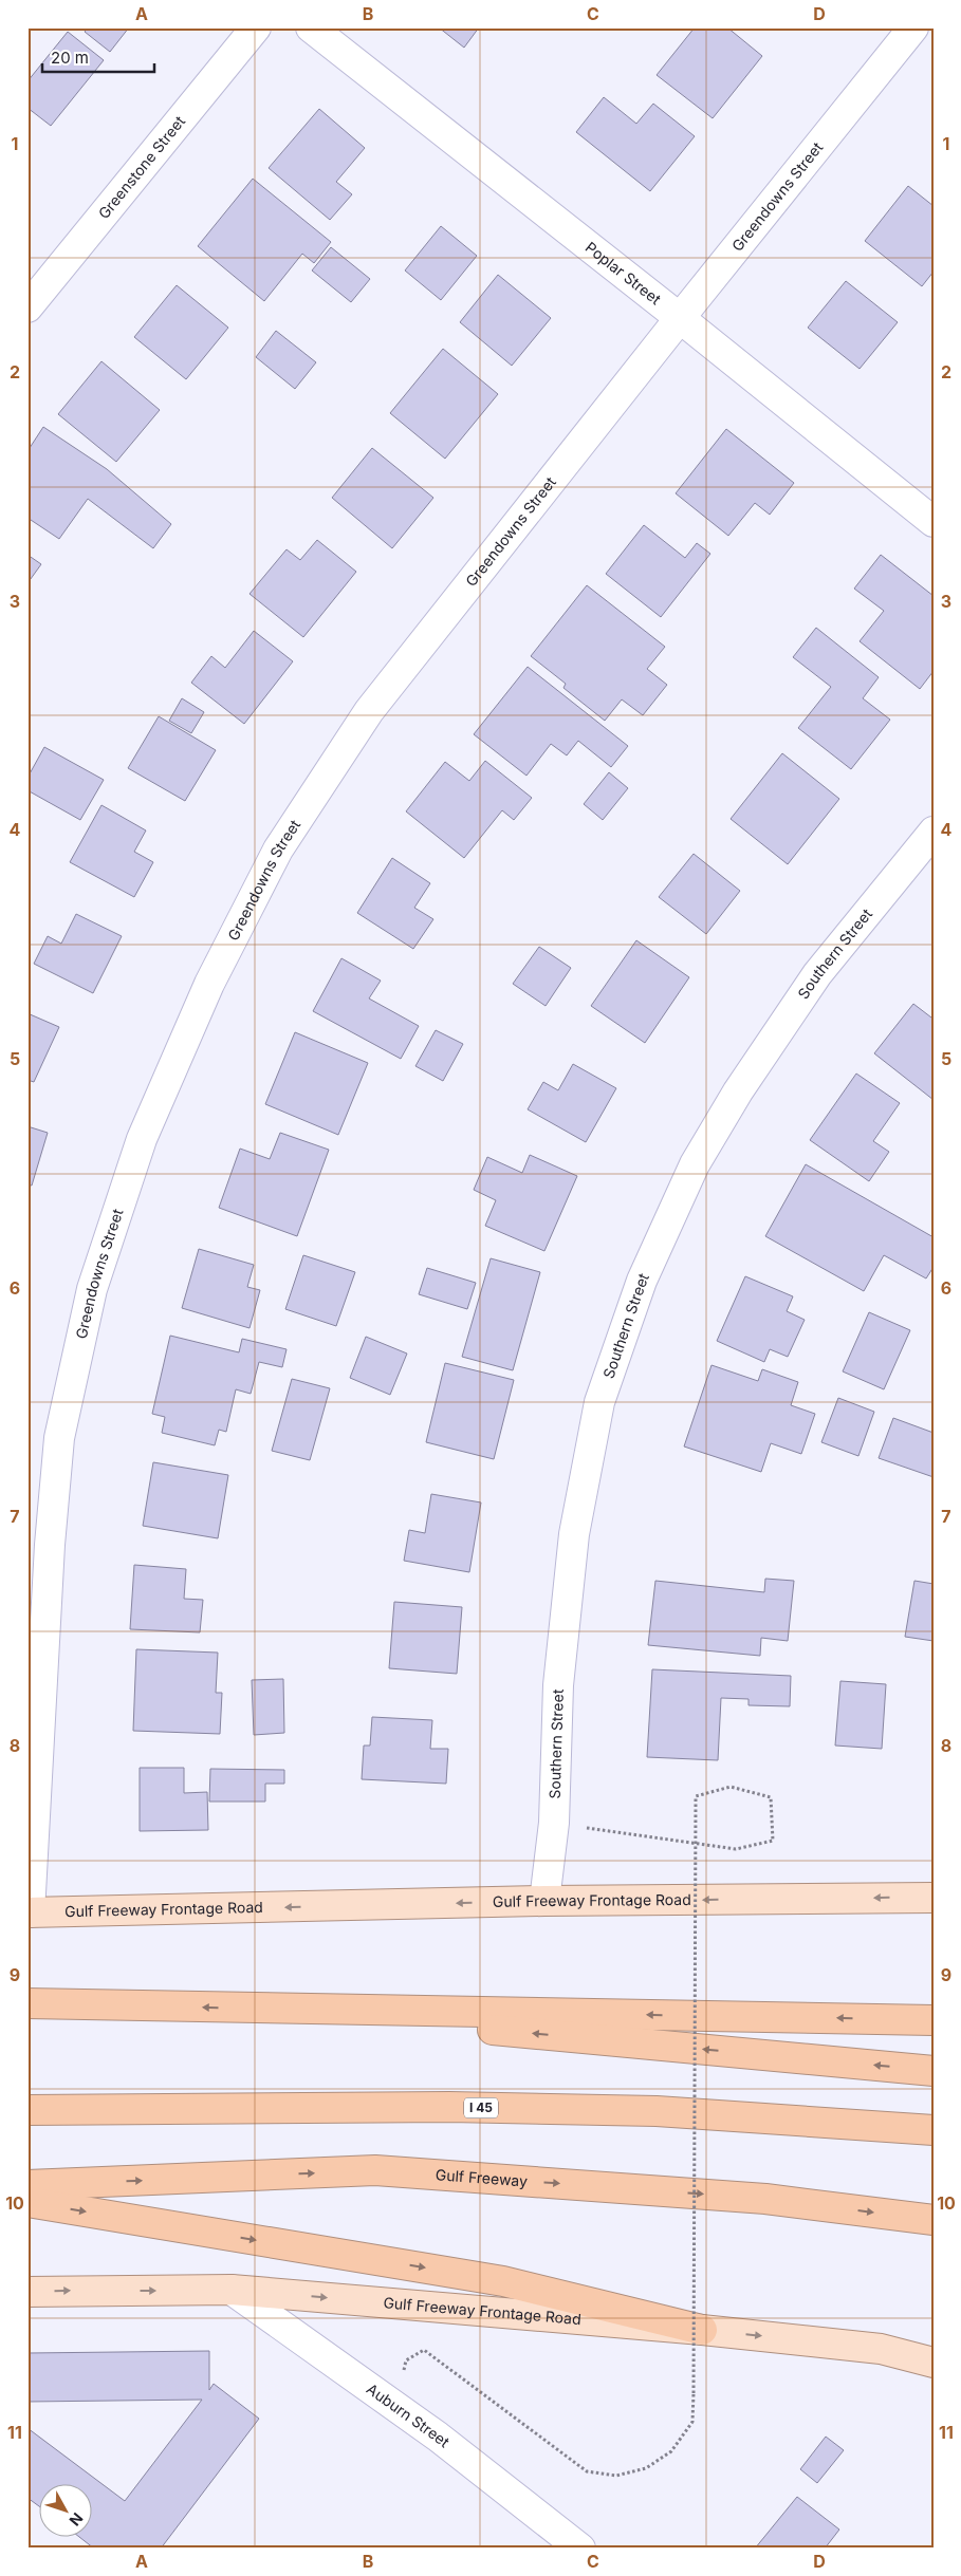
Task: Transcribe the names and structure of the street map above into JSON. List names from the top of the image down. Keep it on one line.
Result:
{"streets":{"highway":["I 45","Gulf Freeway"],"main road":["Gulf Freeway Frontage Road"],"street":["Greenstone Street","Greendowns Street","Poplar Street","Southern Street","Auburn Street"]},"crossings":[["Greendowns Street","Poplar Street"],["Greendowns Street","Gulf Freeway Frontage Road"],["Southern Street","Gulf Freeway Frontage Road"],["Gulf Freeway Frontage Road","Auburn Street"]],"scale_bar":"20 m","north":"bottom right","grid":{"columns":["A","B","C","D"],"rows":["1","2","3","4","5","6","7","8","9","10","11"]}}
